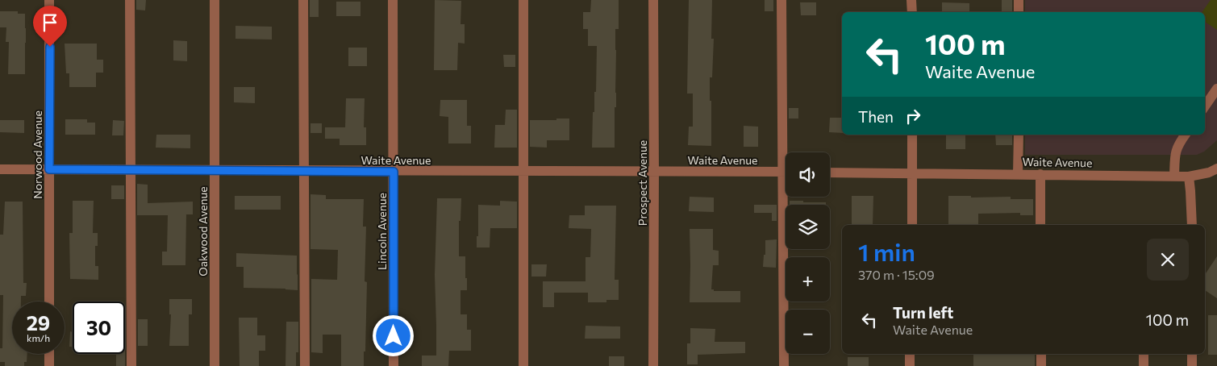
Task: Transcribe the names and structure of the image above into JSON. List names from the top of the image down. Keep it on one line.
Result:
{"streets":{"street":["Norwood Avenue","Waite Avenue","Prospect Avenue","Oakwood Avenue","Lincoln Avenue"]},"crossings":[["Norwood Avenue","Waite Avenue"],["Waite Avenue","Prospect Avenue"],["Waite Avenue","Oakwood Avenue"],["Waite Avenue","Lincoln Avenue"]],"page":{"turn":["100 m","Waite Avenue"],"then":"Then","map_buttons":["+","−"],"heading":["1 min","370 m · 15:09"],"list":[{"name":"Turn left","note":"Waite Avenue","value":"100 m"}],"speed":"29 km/h","limit":"30"}}
